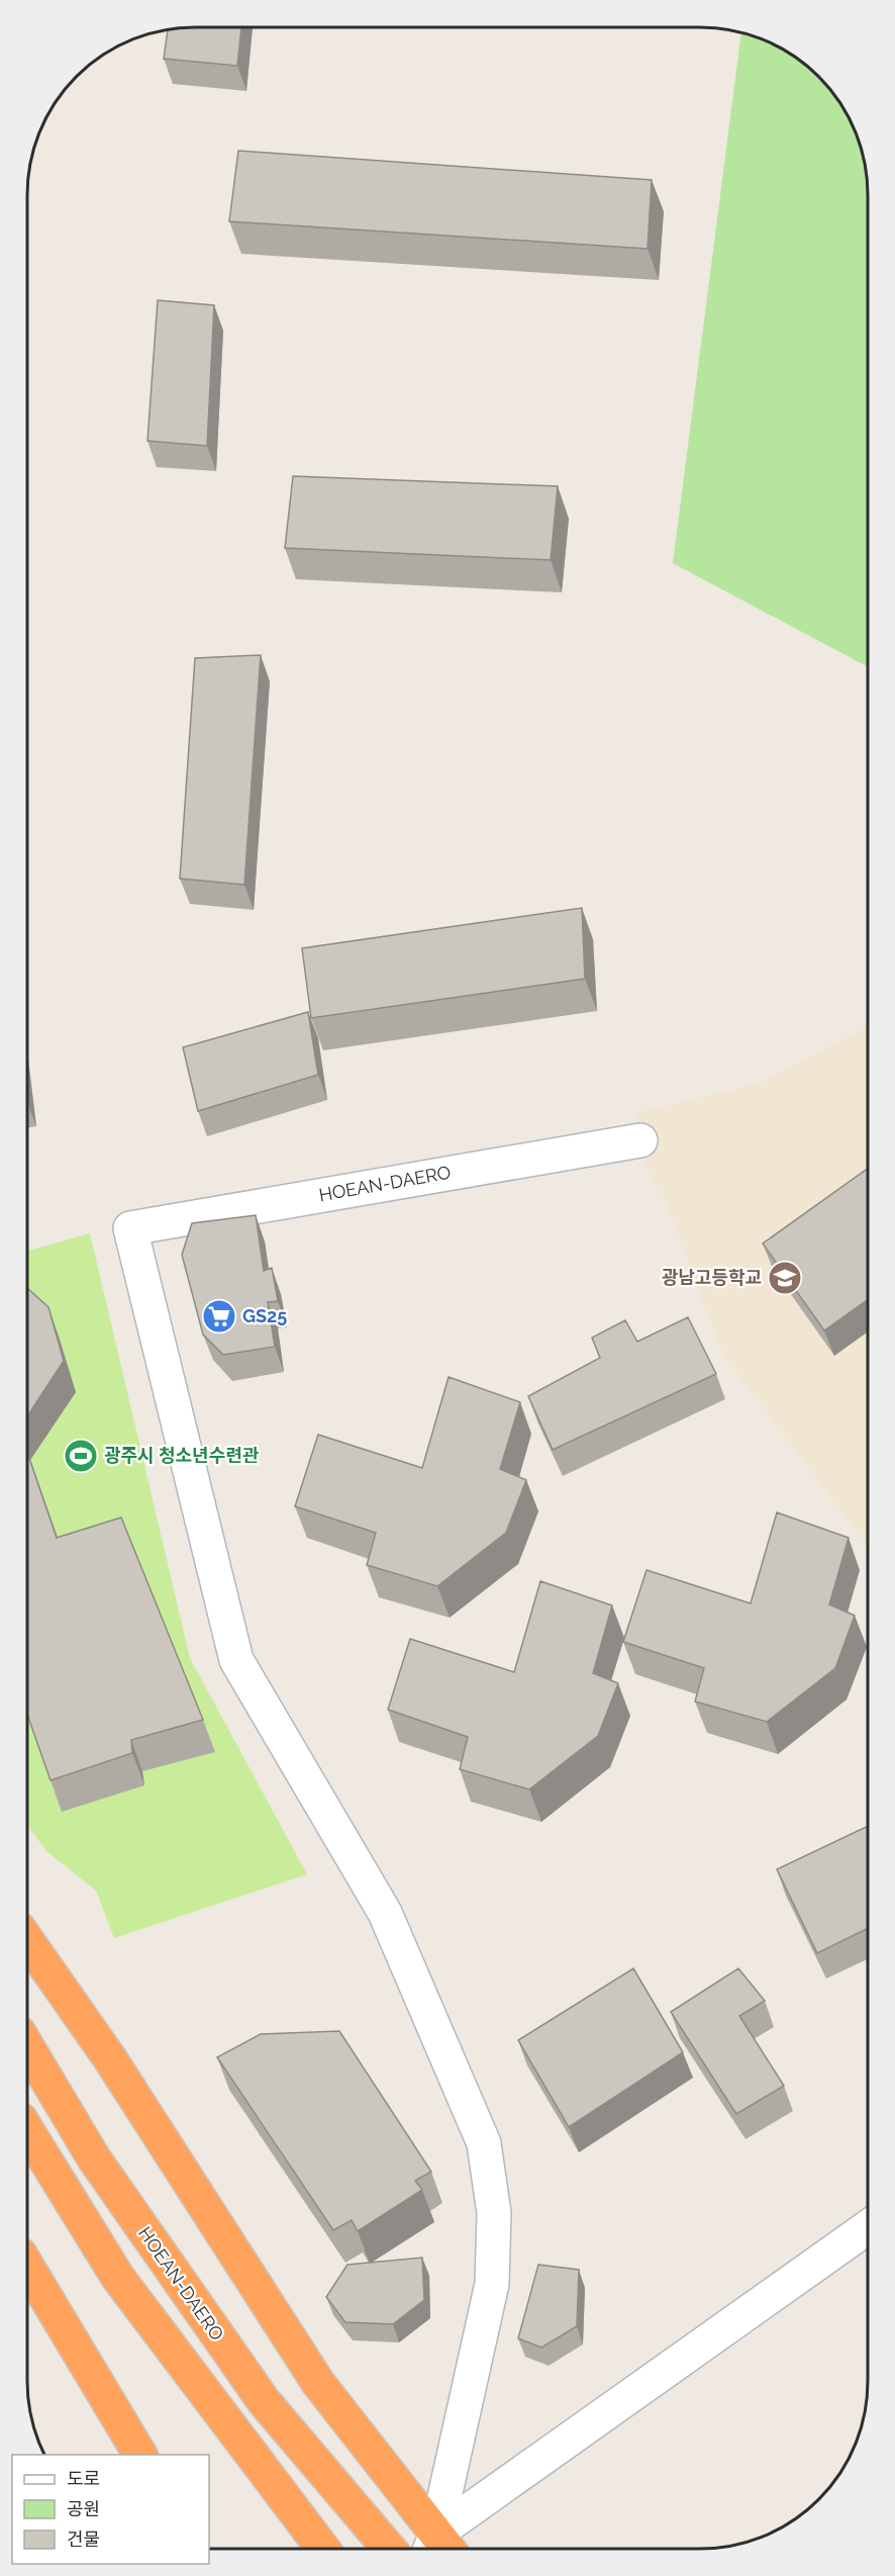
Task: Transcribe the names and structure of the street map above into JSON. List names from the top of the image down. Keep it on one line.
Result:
{"streets":{"highway":["HOEAN-DAERO"]},"places":{"school or university":["광남고등학교"],"supermarket":["GS25"],"sports":["광주시 청소년수련관"]},"legend":["도로","공원","건물"]}
